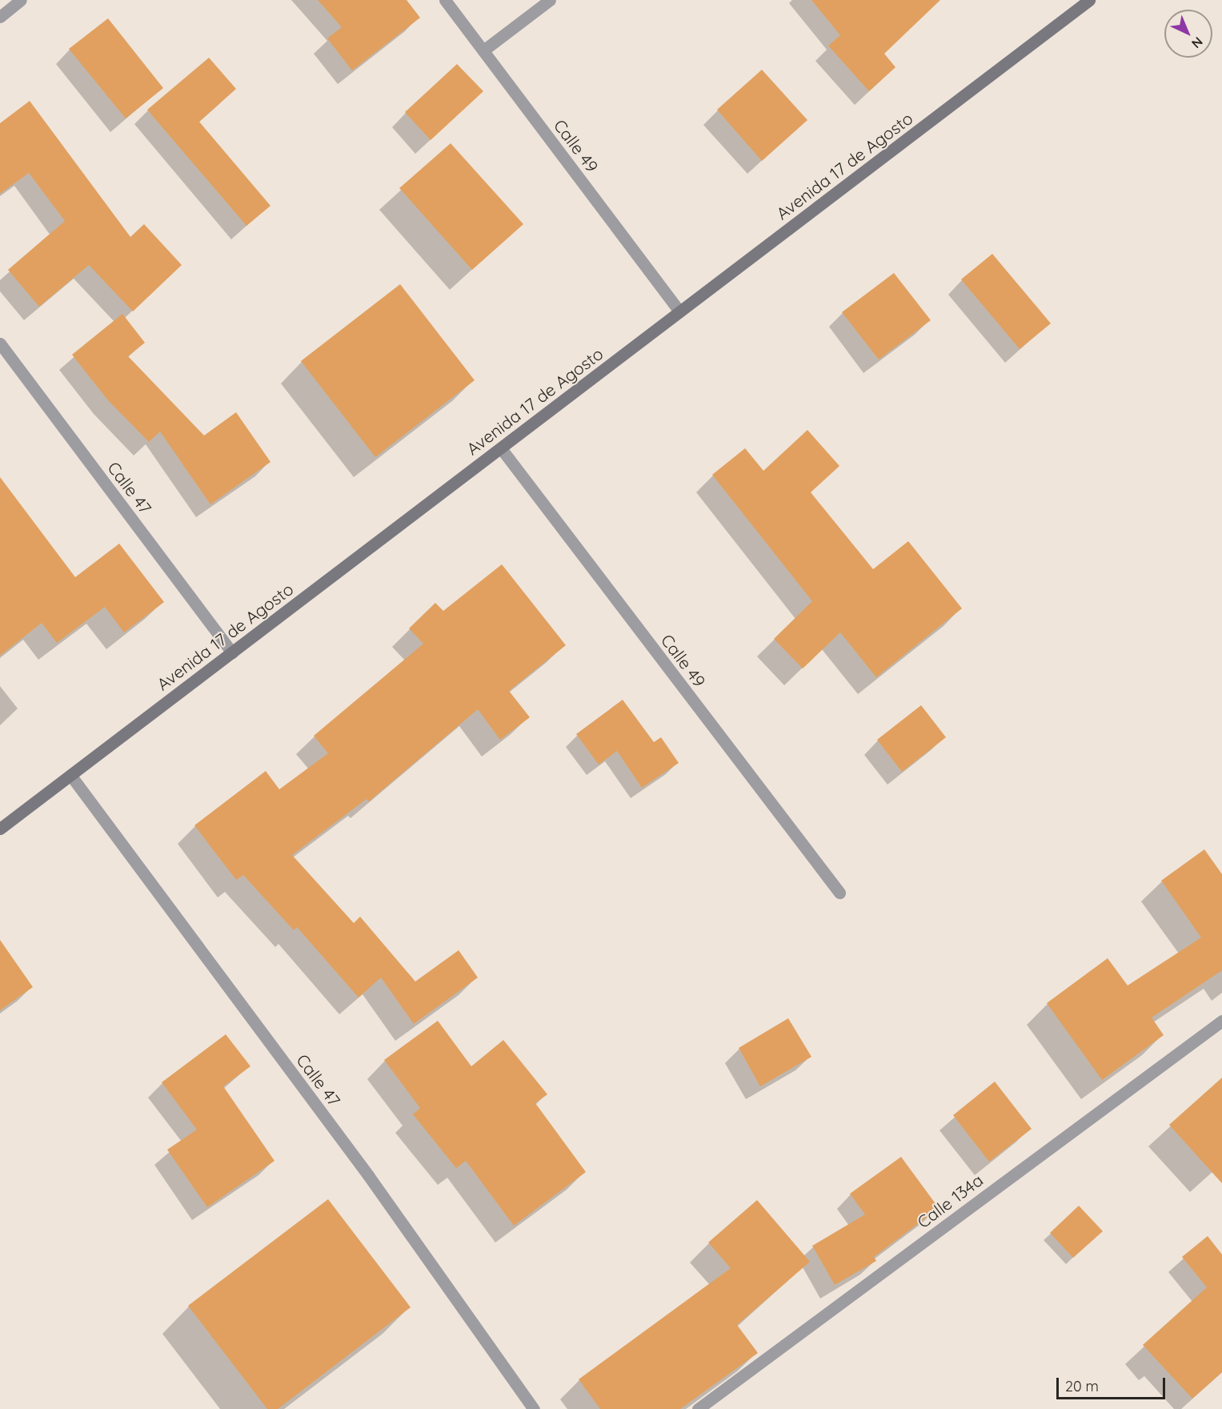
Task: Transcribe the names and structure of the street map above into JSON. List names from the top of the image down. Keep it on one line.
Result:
{"streets":{"main road":["Avenida 17 de Agosto"],"street":["Calle 49","Calle 47","Calle 134a"]},"crossings":[["Calle 49","Avenida 17 de Agosto"],["Avenida 17 de Agosto","Calle 47"]],"scale_bar":"20 m","north":"bottom right"}
